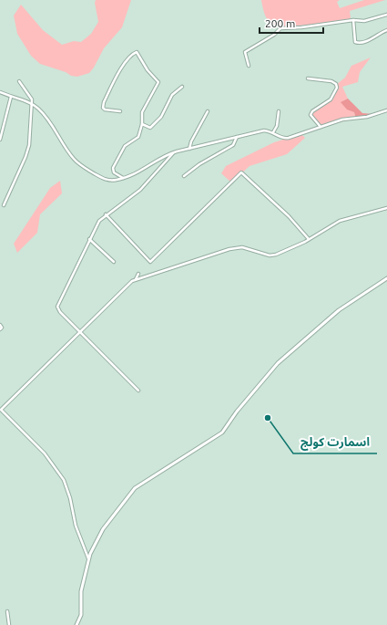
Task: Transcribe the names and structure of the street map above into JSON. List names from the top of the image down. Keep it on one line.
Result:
{"places":["اسمارت كولج"],"scale_bar":"200 m"}
